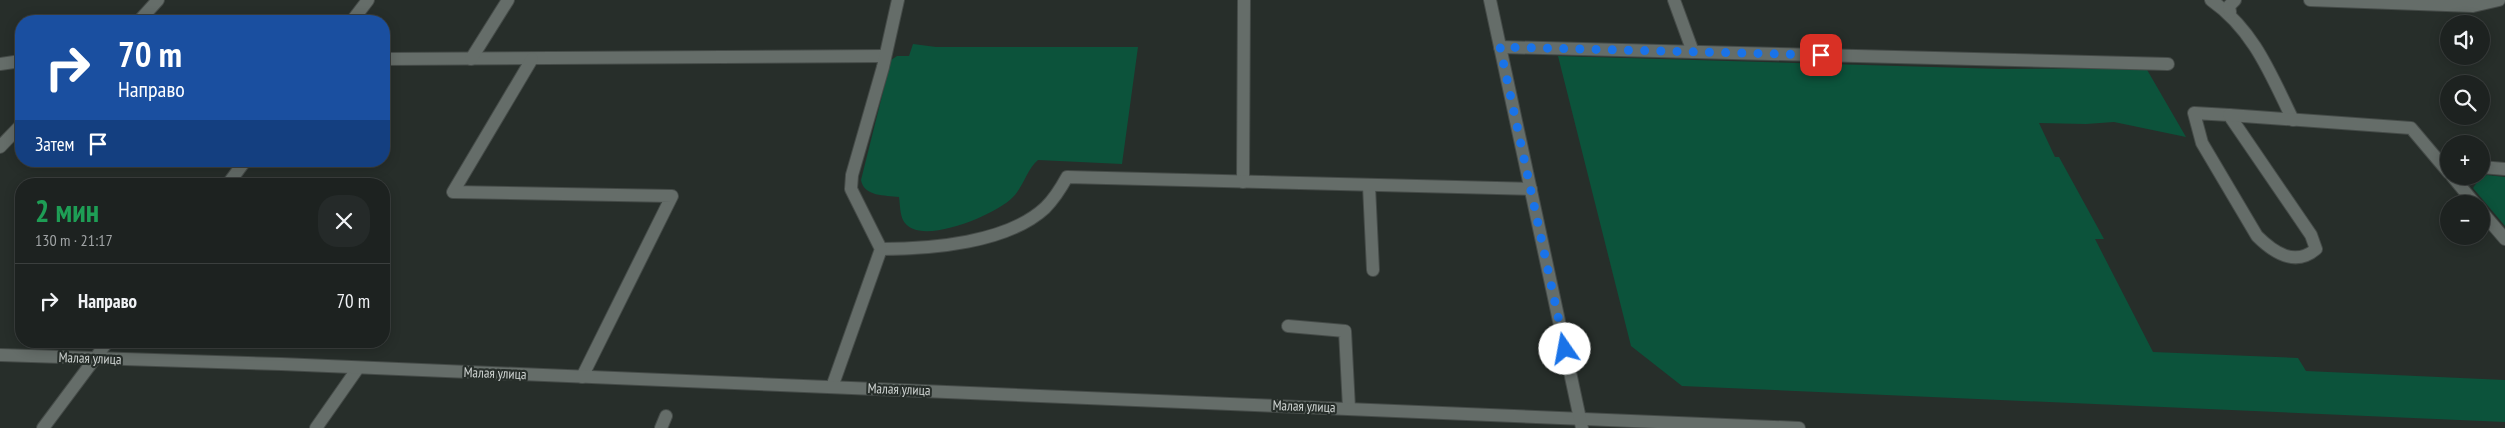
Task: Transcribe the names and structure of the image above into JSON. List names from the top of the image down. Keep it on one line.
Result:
{"streets":{"street":["Малая улица"]},"page":{"map_buttons":["+","−"],"turn":["70 m","Направо"],"then":"Затем","heading":["2 мин","130 m · 21:17"],"list":[{"name":"Направо","value":"70 m"}]}}
